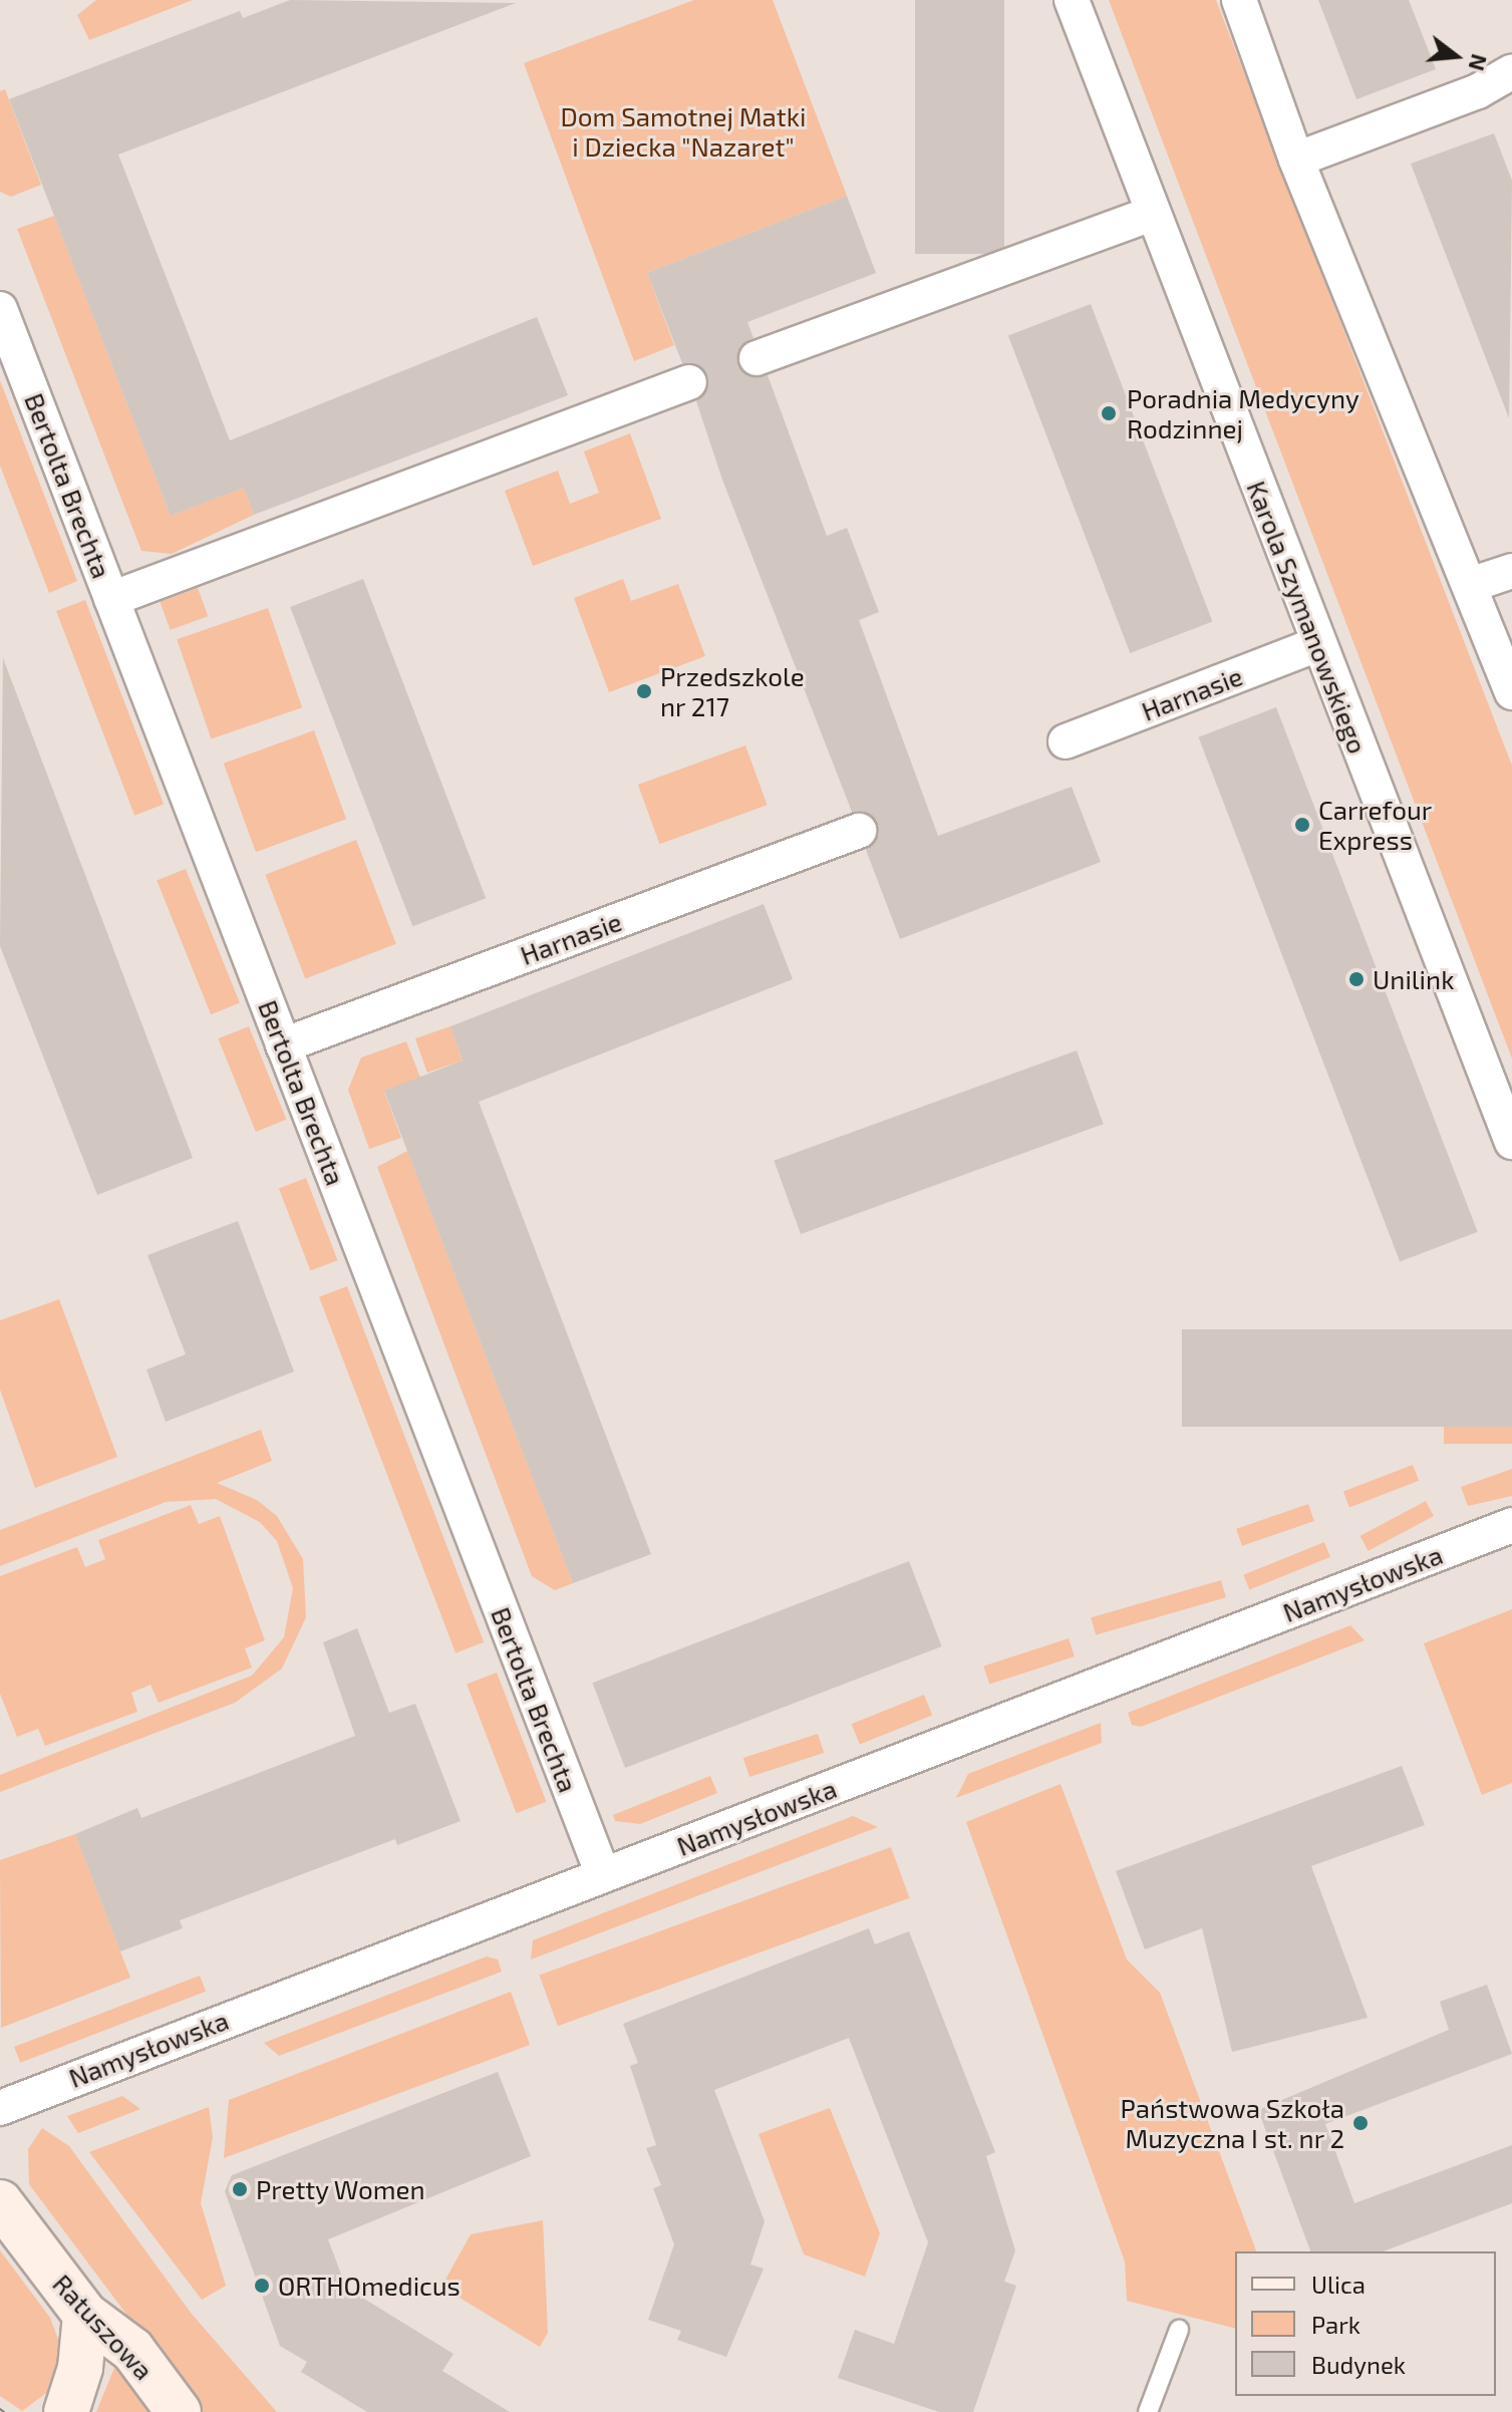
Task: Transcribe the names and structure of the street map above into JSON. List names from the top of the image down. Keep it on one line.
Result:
{"streets":{"street":["Bertolta Brechta","Karola Szymanowskiego","Harnasie","Namysłowska","Ratuszowa"]},"crossings":[["Bertolta Brechta","Harnasie"],["Bertolta Brechta","Namysłowska"],["Karola Szymanowskiego","Harnasie"]],"parks":["Dom Samotnej Matki i Dziecka \"Nazaret\""],"places":["Poradnia Medycyny Rodzinnej","Przedszkole nr 217","Carrefour Express","Unilink","Państwowa Szkoła Muzyczna I st. nr 2","Pretty Women","ORTHOmedicus"],"legend":["Ulica","Park","Budynek"],"north":"right"}
